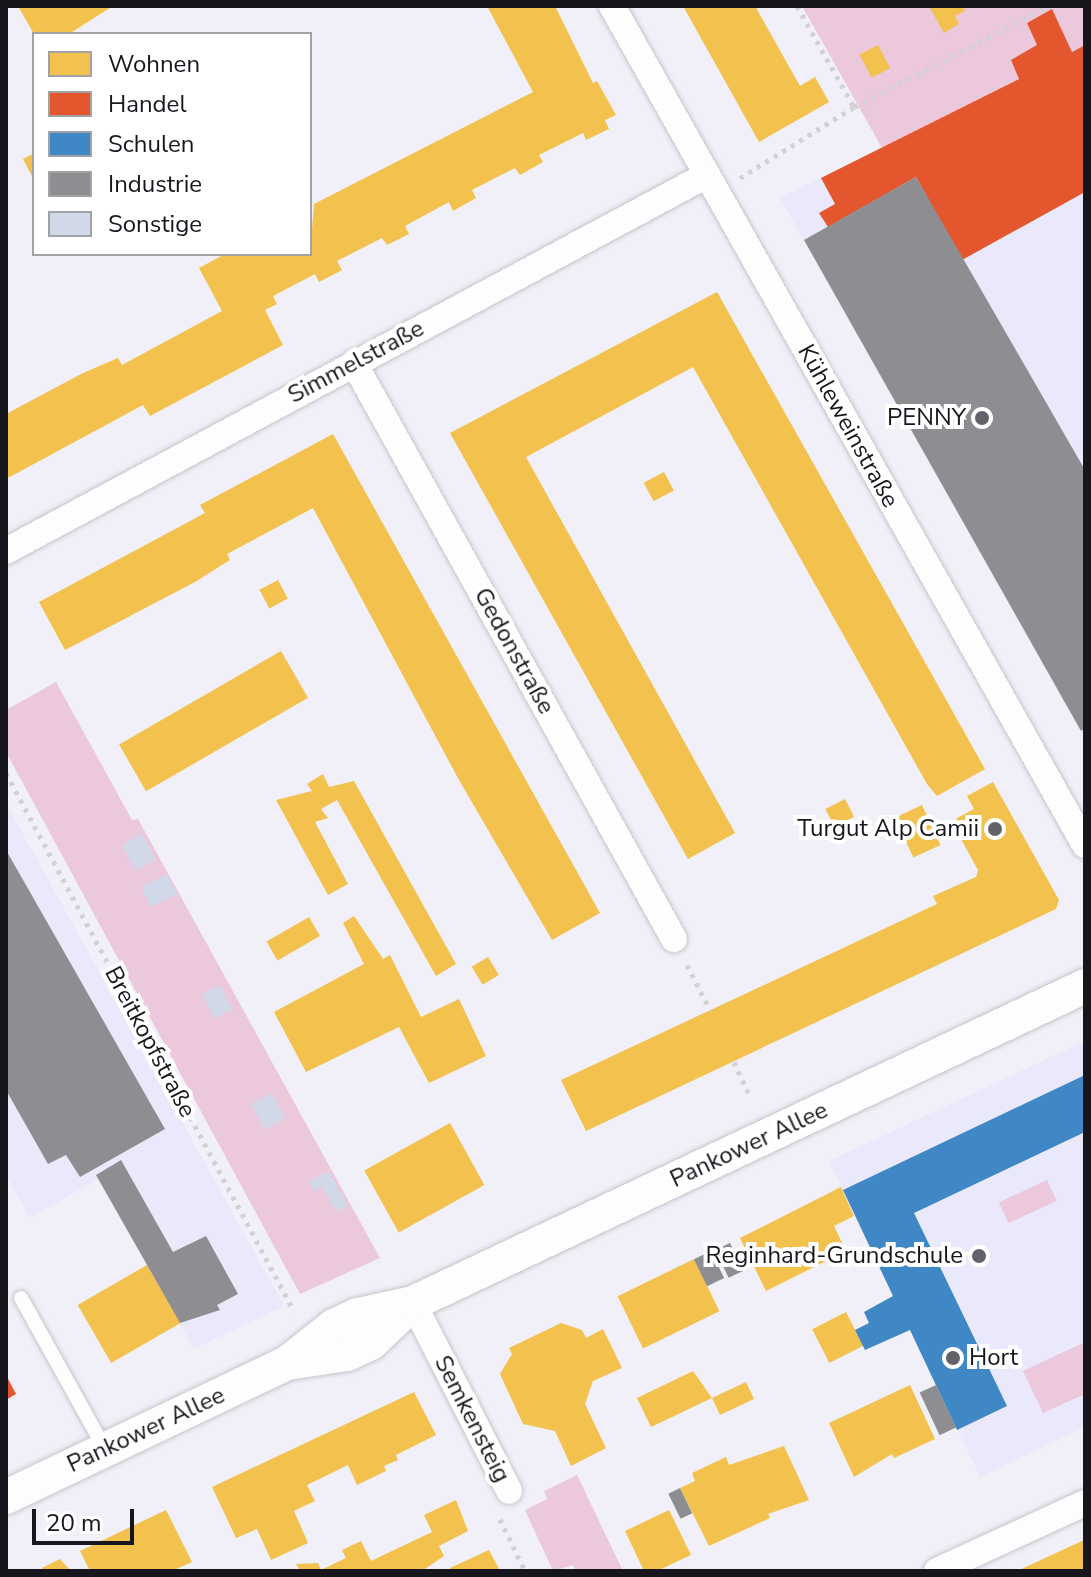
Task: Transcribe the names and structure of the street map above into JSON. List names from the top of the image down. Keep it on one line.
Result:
{"streets":{"street":["Simmelstraße","Kühleweinstraße","Gedonstraße","Pankower Allee","Semkensteig"],"path":["Breitkopfstraße"]},"crossings":[["Simmelstraße","Kühleweinstraße"],["Simmelstraße","Gedonstraße"],["Pankower Allee","Semkensteig"]],"places":["PENNY","Turgut Alp Camii","Reginhard-Grundschule","Hort"],"legend":["Wohnen","Handel","Schulen","Industrie","Sonstige"],"scale_bar":"20 m"}
